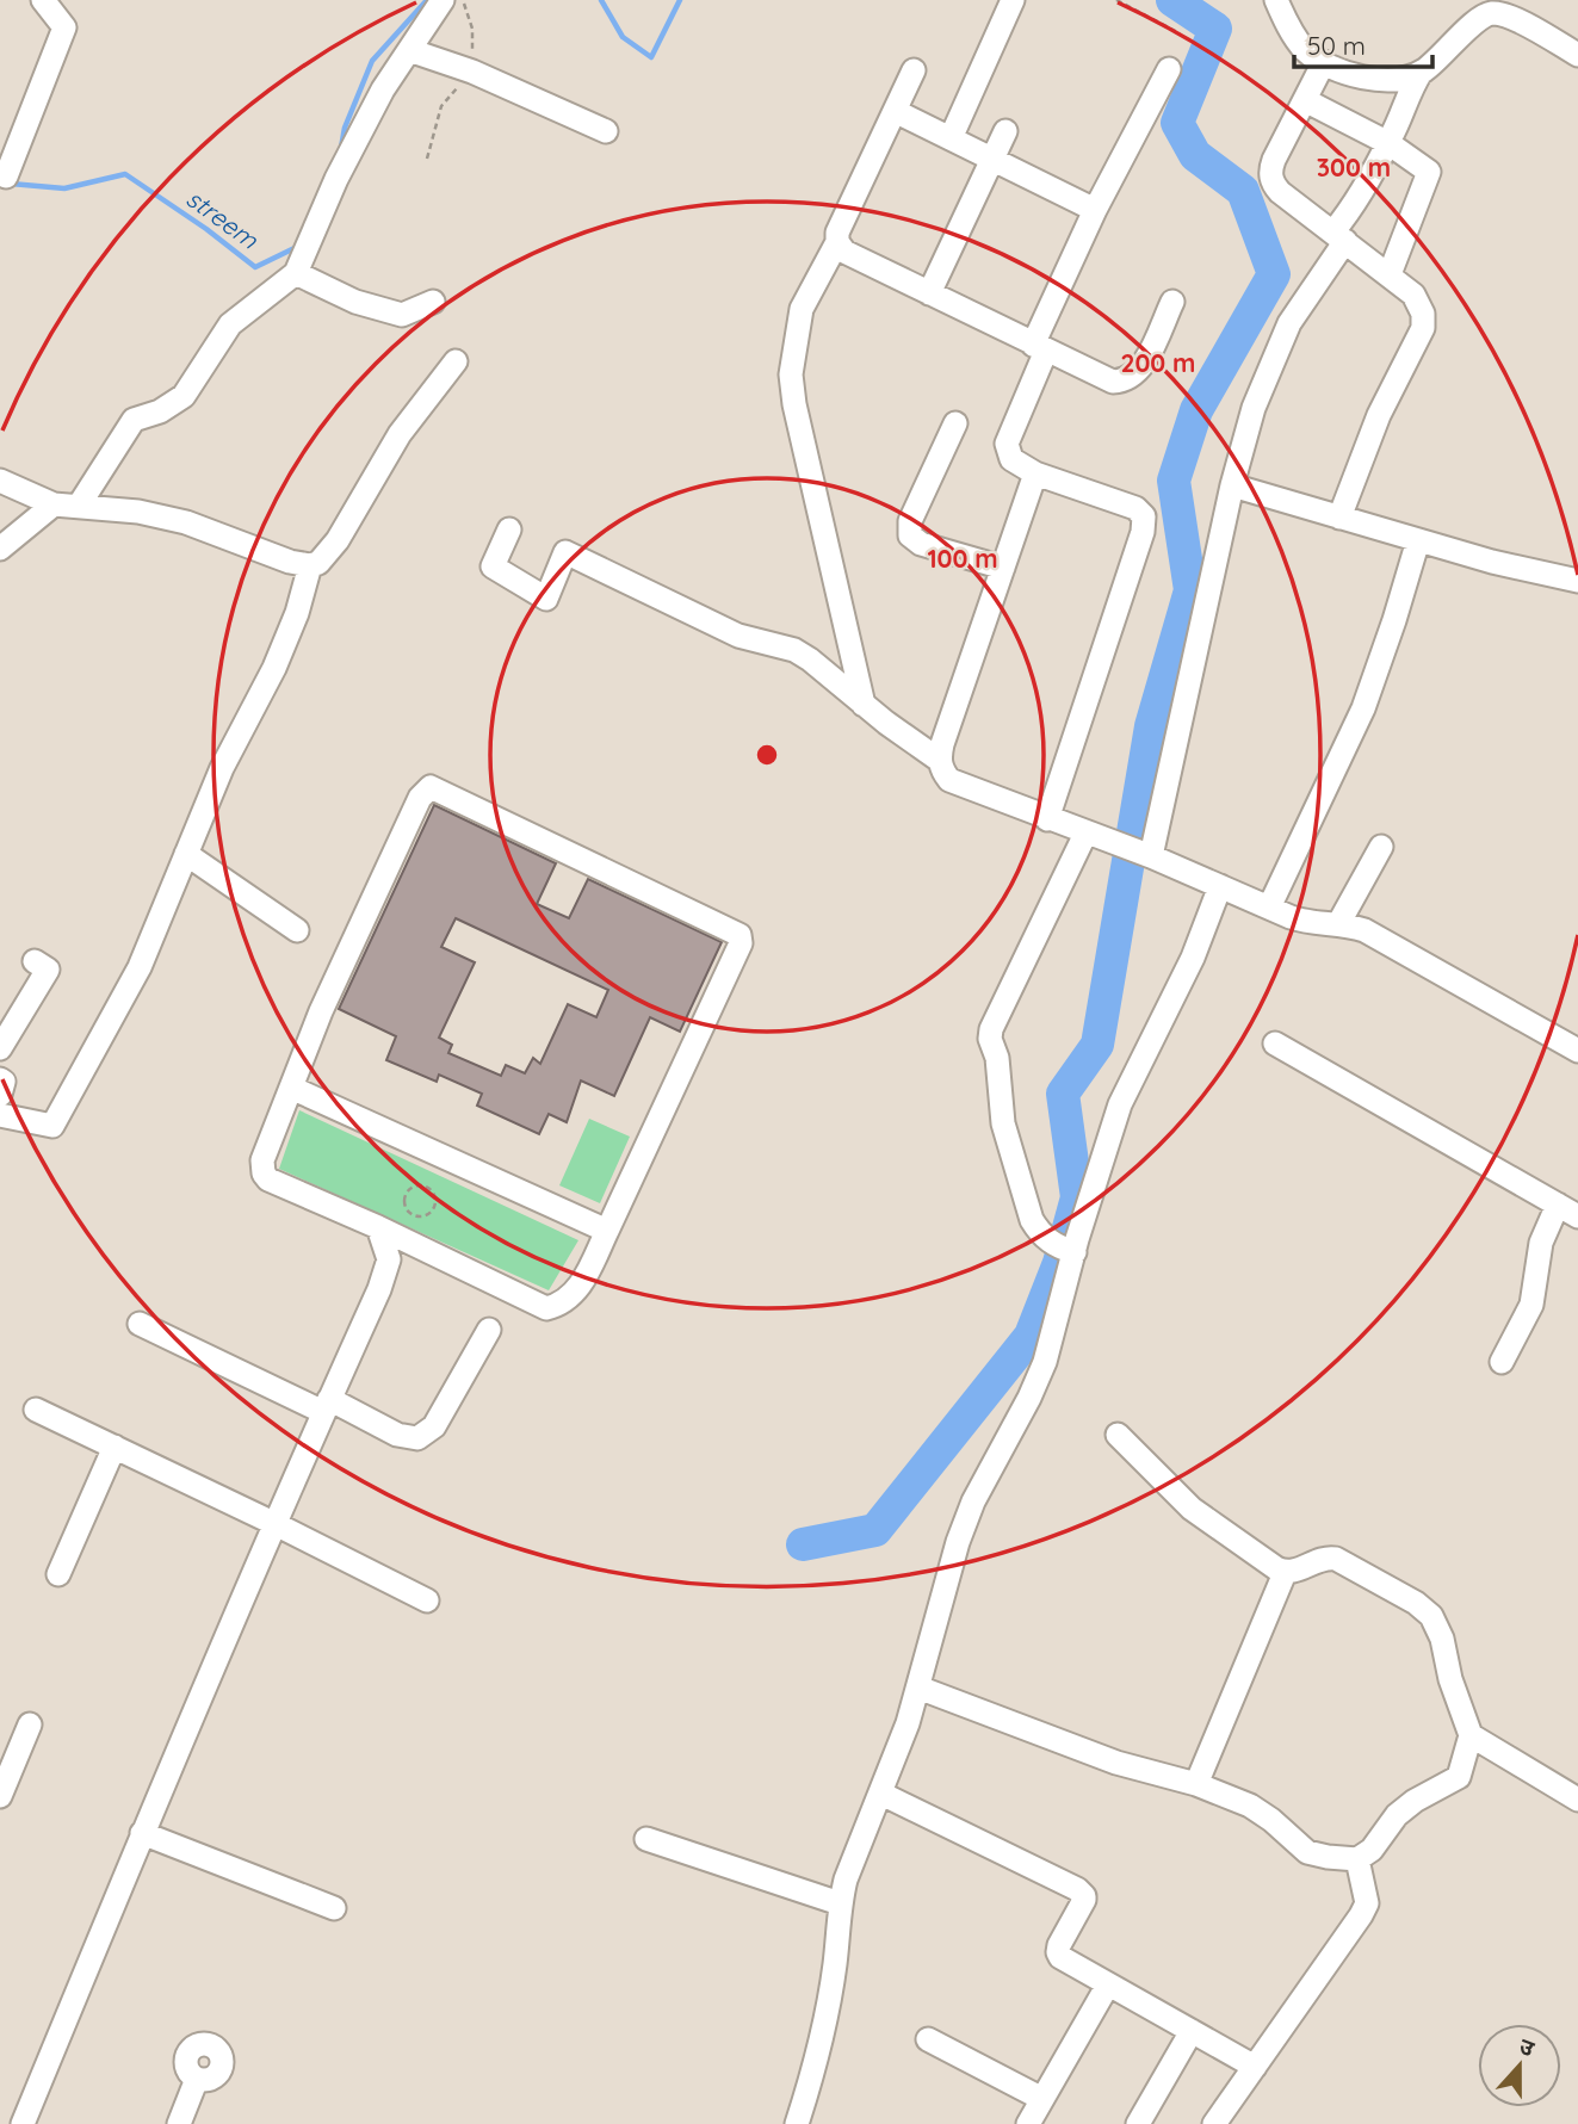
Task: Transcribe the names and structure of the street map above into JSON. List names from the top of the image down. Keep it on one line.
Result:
{"water":["streem"],"scale_bar":"50 m","north":"top","rings":["300 m","200 m","100 m"]}
